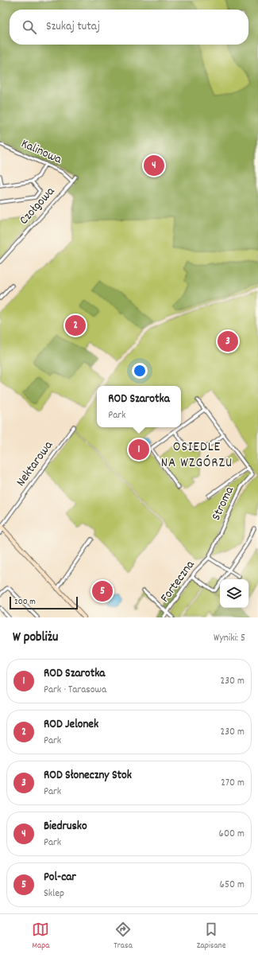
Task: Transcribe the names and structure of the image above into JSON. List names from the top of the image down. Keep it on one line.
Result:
{"streets":{"street":["Kalinowa","Czołgowa","Nektarowa","Stroma","Forteczna"]},"crossings":[["Kalinowa","Czołgowa"],["Stroma","Forteczna"]],"districts":["OSIEDLE NA WZGÓRZU"],"scale_bar":"200 m","page":{"search":"Szukaj tutaj","pins":["4","2","3","1","5"],"popup":["ROD Szarotka","Park"],"scale":"200 m","heading":["W pobliżu","Wyniki: 5"],"list":[{"mark":"1","name":"ROD Szarotka","note":"Park · Tarasowa","value":"230 m"},{"mark":"2","name":"ROD Jelonek","note":"Park","value":"230 m"},{"mark":"3","name":"ROD Słoneczny Stok","note":"Park","value":"270 m"},{"mark":"4","name":"Biedrusko","note":"Park","value":"600 m"},{"mark":"5","name":"Pol-car","note":"Sklep","value":"650 m"}],"nav":["Mapa","Trasa","Zapisane"]}}
